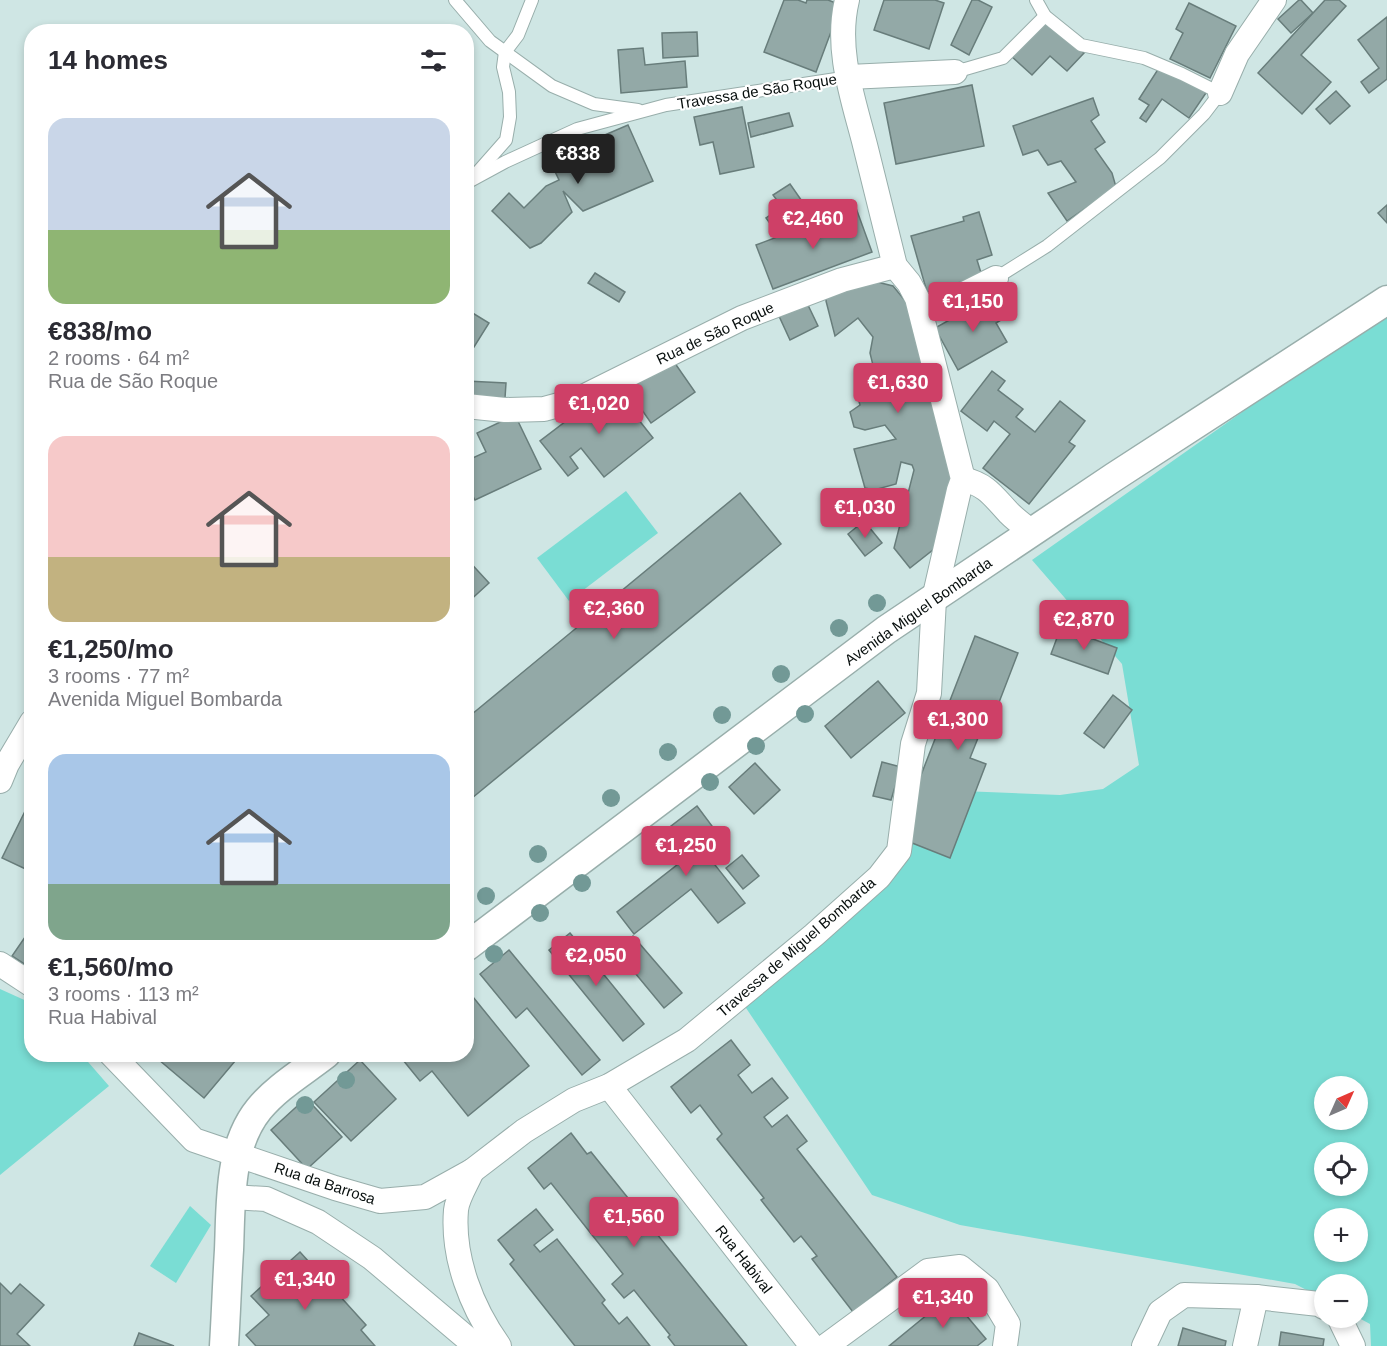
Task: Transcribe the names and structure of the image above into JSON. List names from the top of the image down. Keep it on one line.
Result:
{"streets":{"street":["Travessa de São Roque","Rua de São Roque","Avenida Miguel Bombarda","Travessa de Miguel Bombarda","Rua da Barrosa","Rua Habival"]},"crossings":[["Avenida Miguel Bombarda","Travessa de Miguel Bombarda"],["Travessa de Miguel Bombarda","Rua da Barrosa"],["Travessa de Miguel Bombarda","Rua Habival"]],"north":"top right","page":{"heading":"14 homes","list":[{"name":"€838/mo","note":"2 rooms · 64 m² · Rua de São Roque"},{"name":"€1,250/mo","note":"3 rooms · 77 m² · Avenida Miguel Bombarda"},{"name":"€1,560/mo","note":"3 rooms · 113 m² · Rua Habival"}],"price":["€838","€2,460","€1,150","€1,630","€1,020","€1,030","€2,360","€2,870","€1,300","€1,250","€2,050","€1,560","€1,340","€1,340"],"map_buttons":["+","−"]}}
